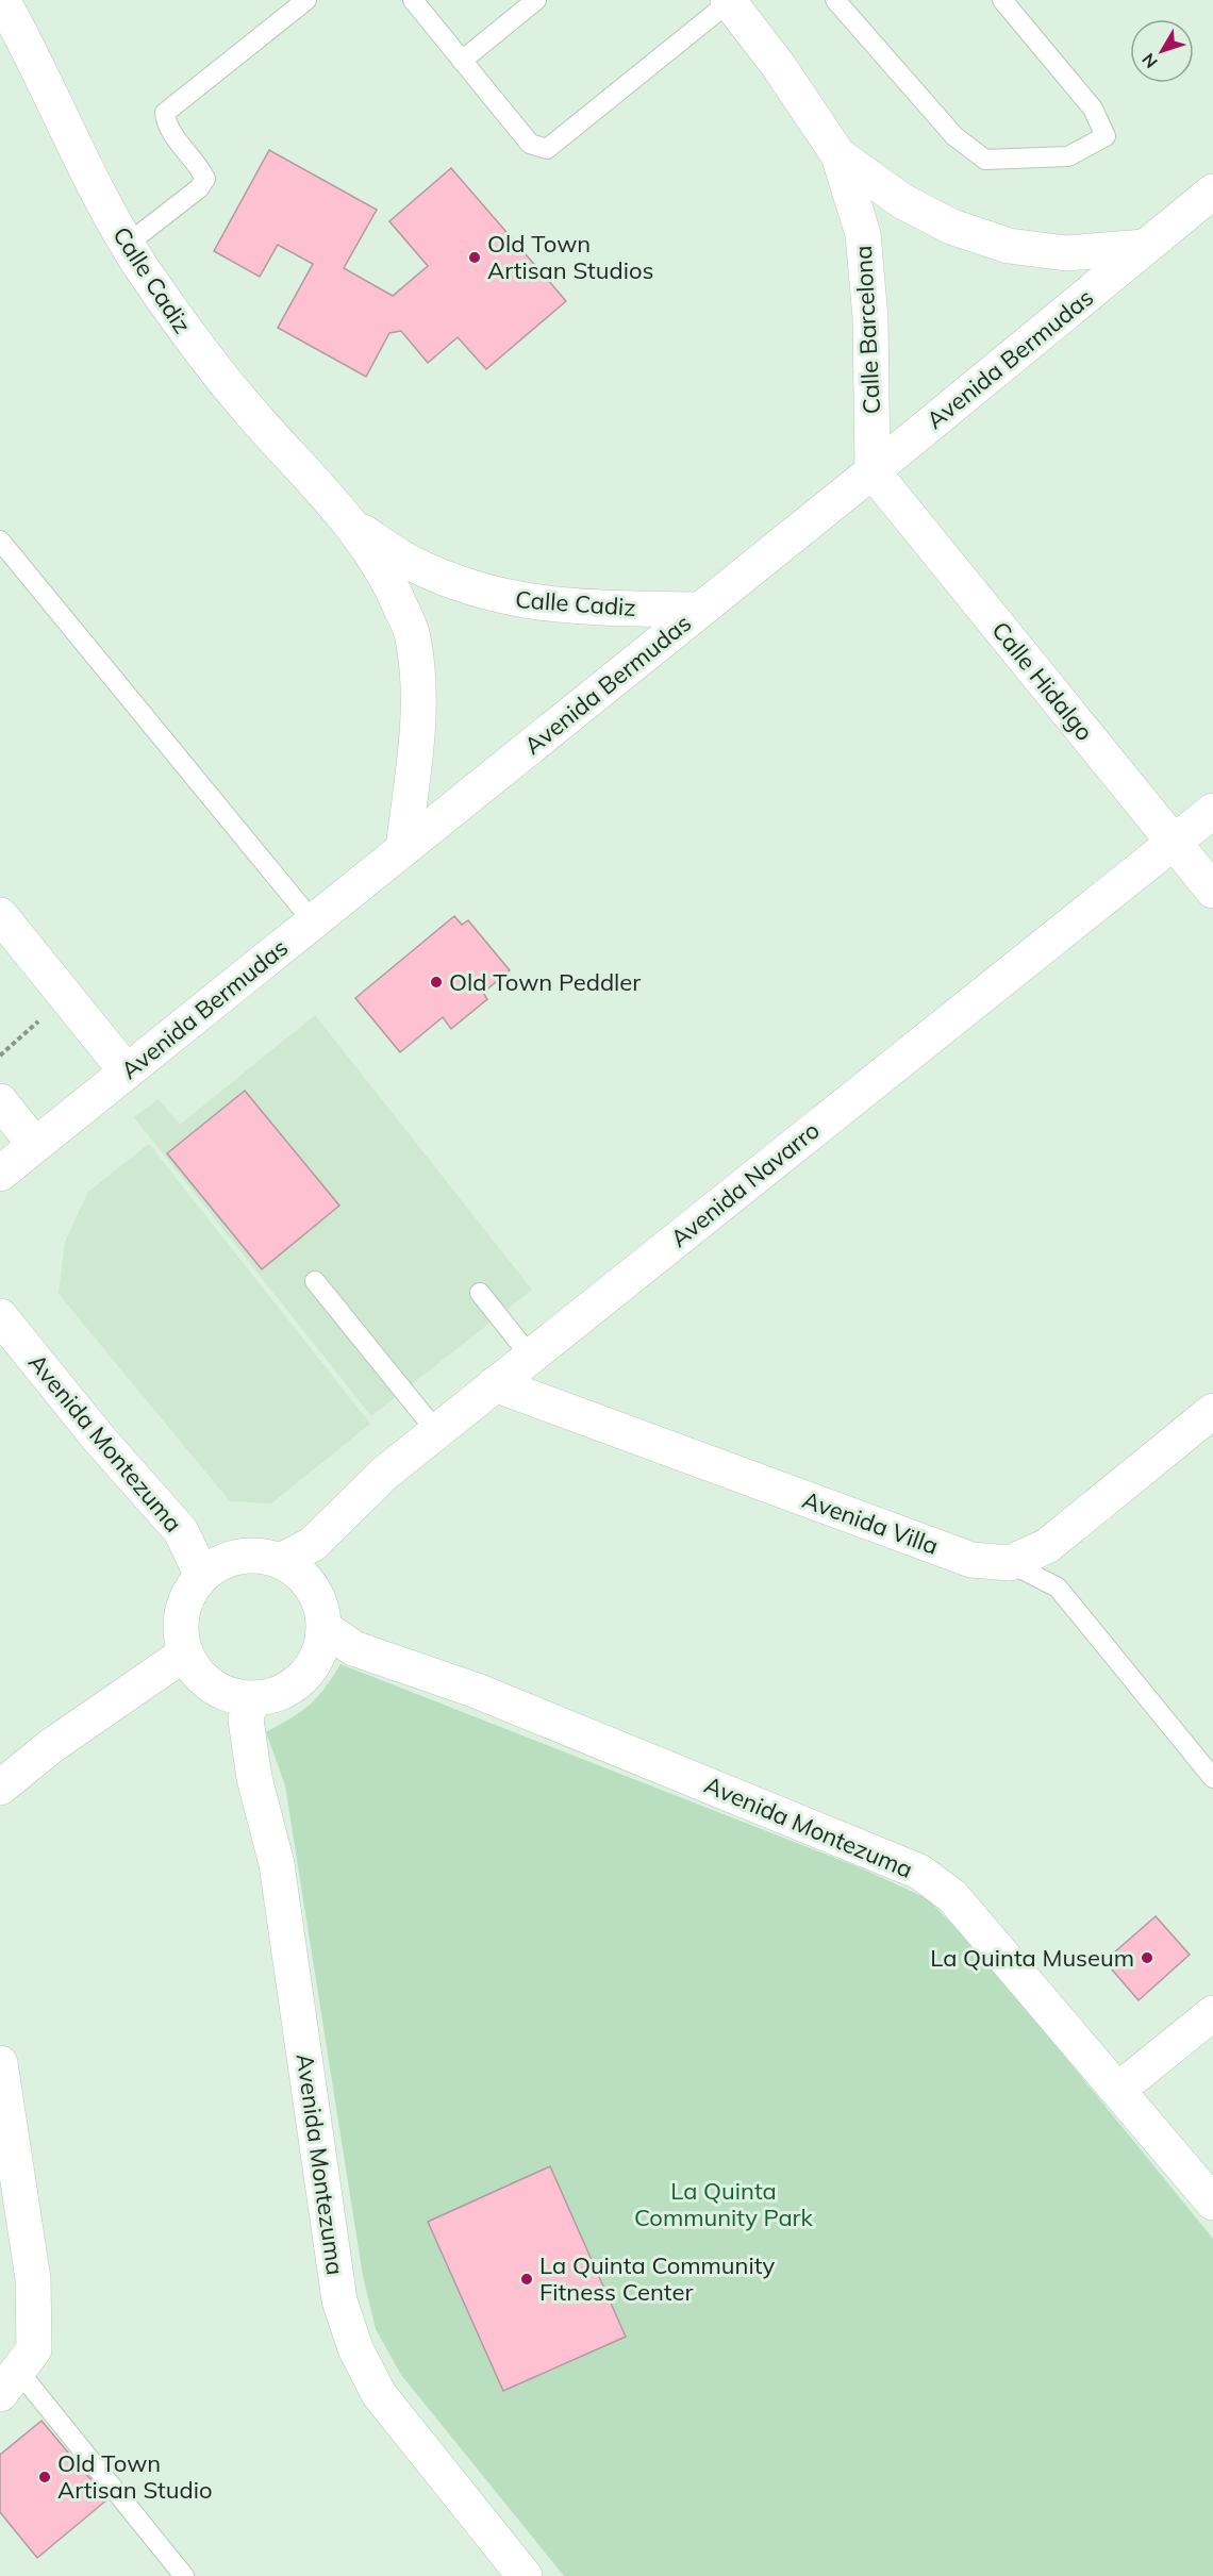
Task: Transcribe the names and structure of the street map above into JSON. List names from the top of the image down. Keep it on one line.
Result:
{"streets":{"street":["Calle Cadiz","Calle Barcelona","Avenida Bermudas","Calle Hidalgo","Avenida Navarro","Avenida Montezuma","Avenida Villa"]},"crossings":[["Calle Cadiz","Avenida Bermudas"],["Calle Barcelona","Avenida Bermudas"],["Calle Barcelona","Calle Hidalgo"],["Avenida Bermudas","Calle Hidalgo"],["Calle Hidalgo","Avenida Navarro"],["Avenida Navarro","Avenida Montezuma"],["Avenida Navarro","Avenida Villa"]],"parks":["La Quinta Community Park"],"places":["Old Town Artisan Studios","Old Town Peddler","La Quinta Museum","La Quinta Community Fitness Center","Old Town Artisan Studio"],"north":"bottom left"}
